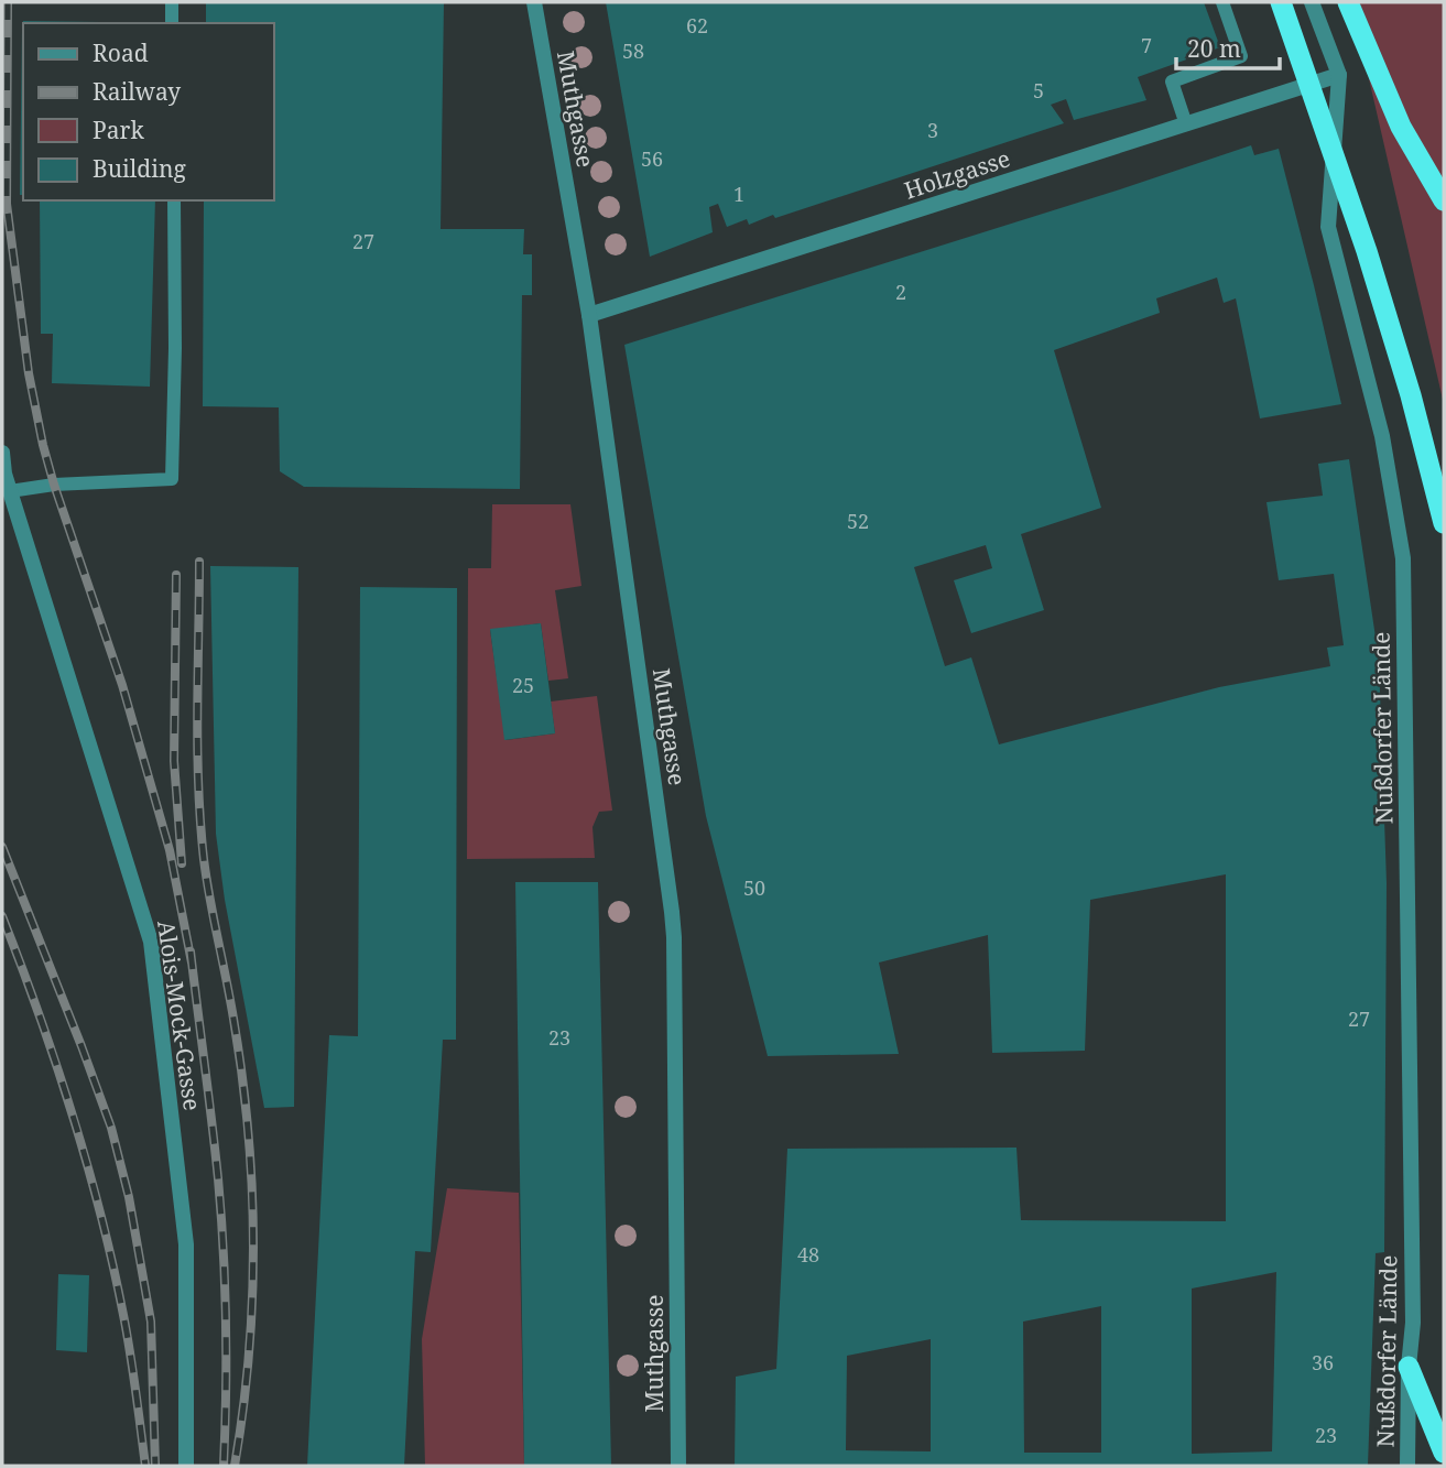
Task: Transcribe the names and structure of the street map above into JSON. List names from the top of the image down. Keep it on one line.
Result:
{"streets":{"street":["Muthgasse","Holzgasse","Nußdorfer Lände","Alois-Mock-Gasse"]},"crossings":[["Muthgasse","Holzgasse"],["Holzgasse","Nußdorfer Lände"]],"house_numbers":["62","7","58","5","3","56","1","27","2","52","25","50","27","23","48","36","23"],"legend":["Road","Railway","Park","Building"],"scale_bar":"20 m"}
